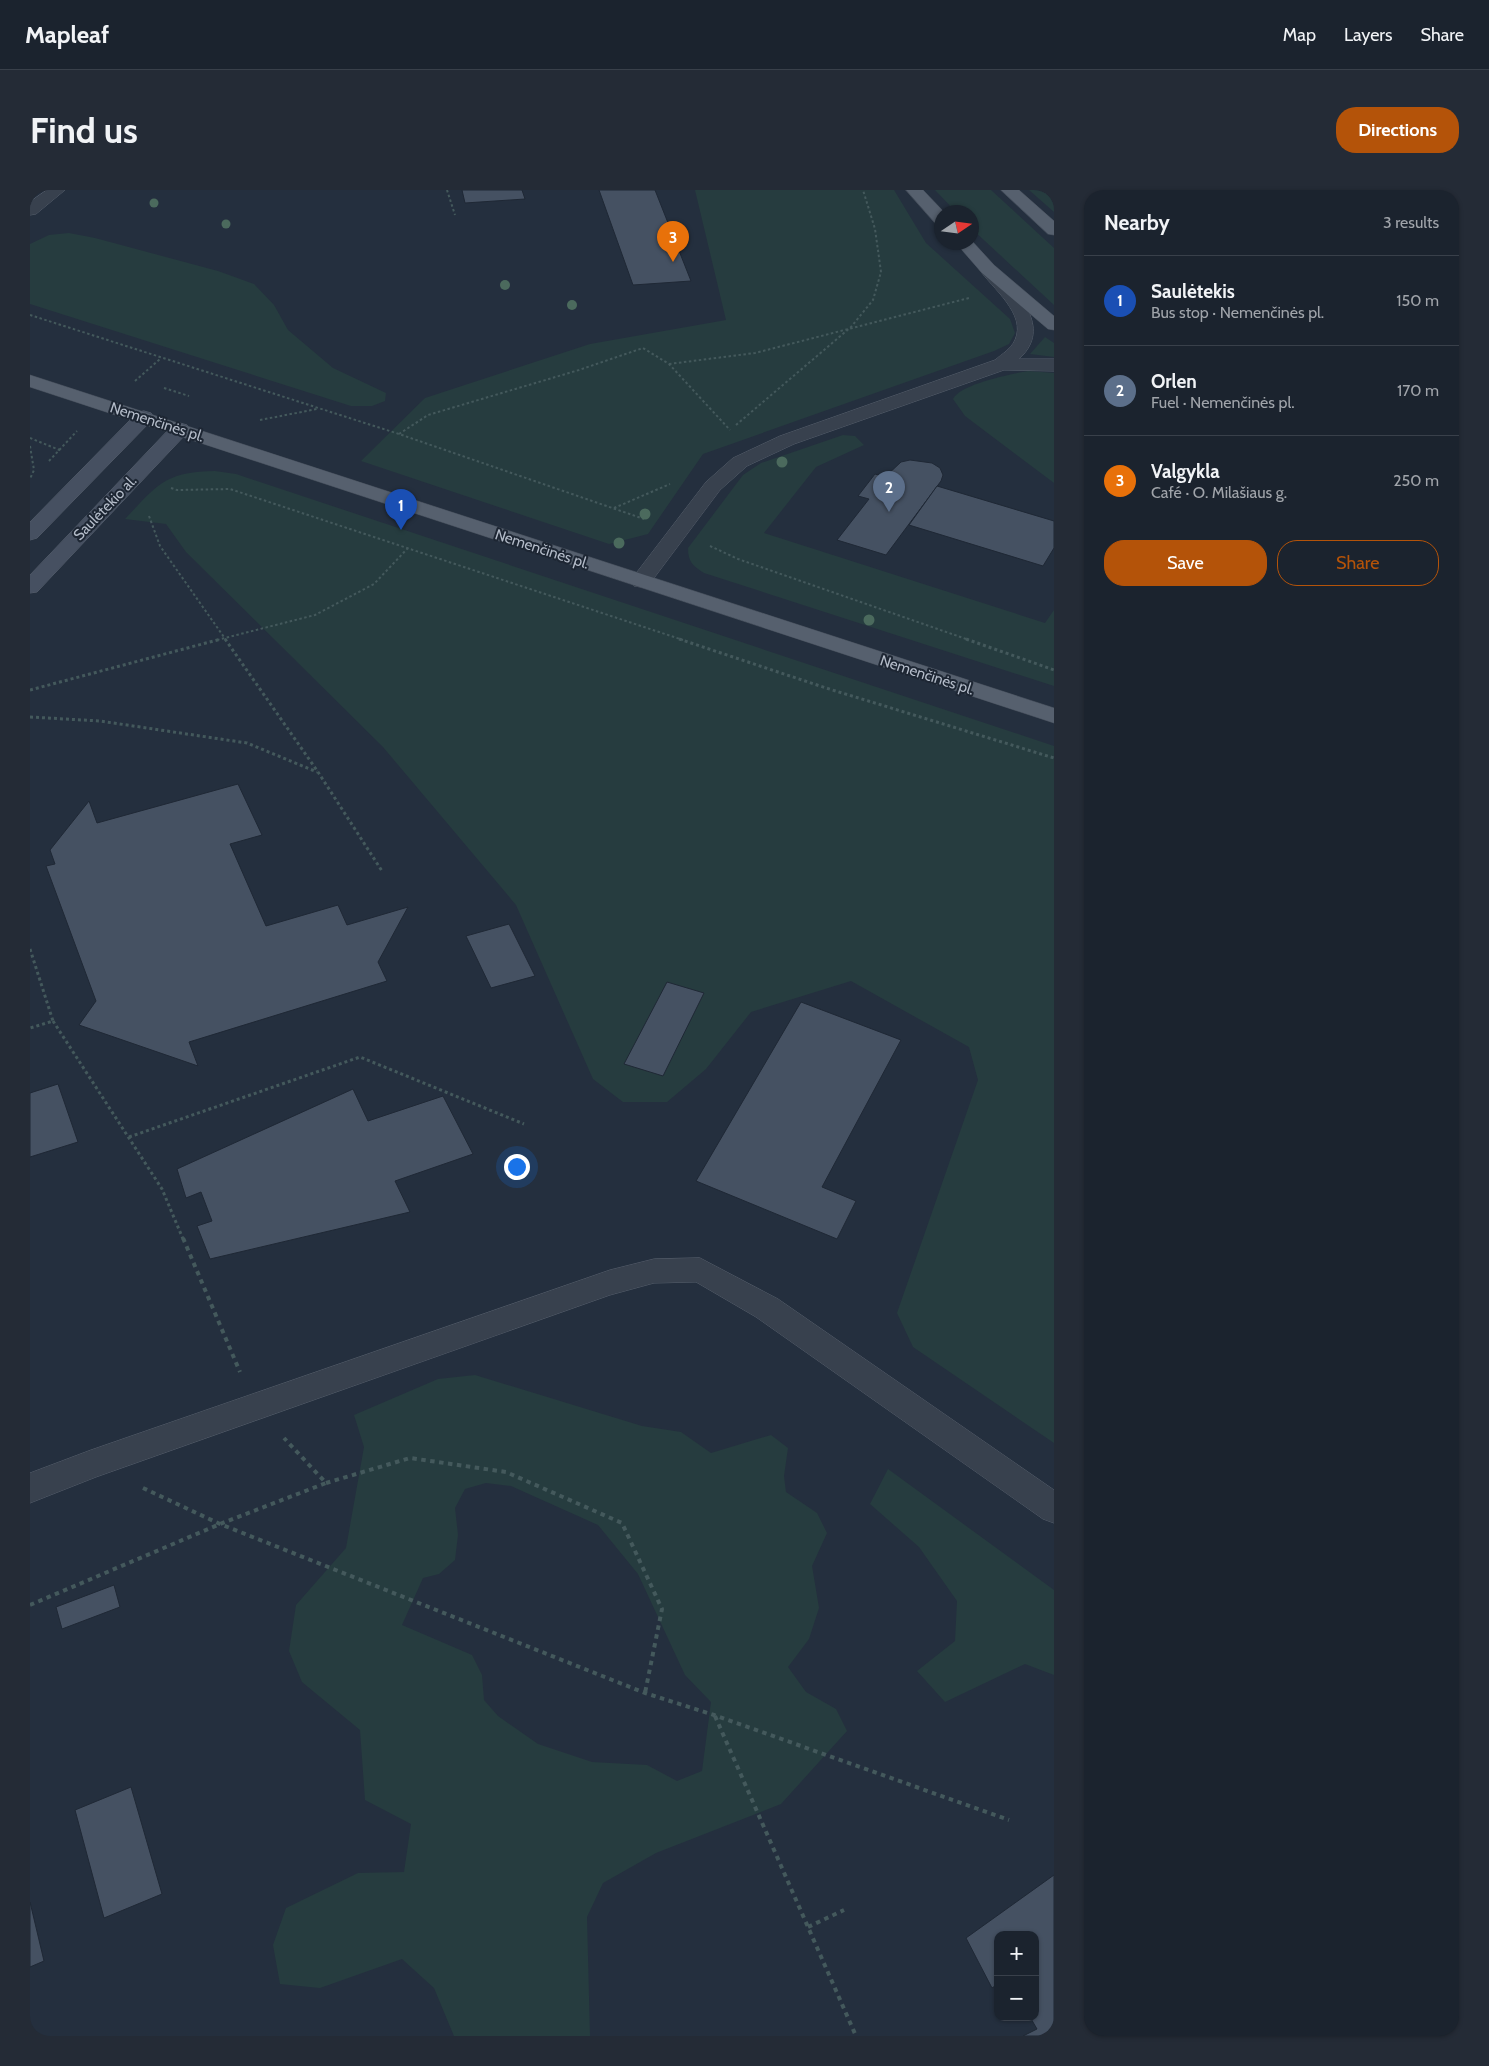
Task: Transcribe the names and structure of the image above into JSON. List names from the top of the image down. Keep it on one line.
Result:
{"streets":{"main road":["Nemenčinės pl.","Saulėtekio al."]},"crossings":[["Nemenčinės pl.","Saulėtekio al."]],"north":"right","page":{"header":"Mapleaf","nav":["Map","Layers","Share"],"buttons":["Directions",["Save","Share"]],"title":"Find us","heading":["Nearby","3 results"],"pins":["3","2","1"],"list":[{"mark":"1","name":"Saulėtekis","note":"Bus stop · Nemenčinės pl.","value":"150 m"},{"mark":"2","name":"Orlen","note":"Fuel · Nemenčinės pl.","value":"170 m"},{"mark":"3","name":"Valgykla","note":"Café · O. Milašiaus g.","value":"250 m"}],"map_buttons":["+","−"]}}
